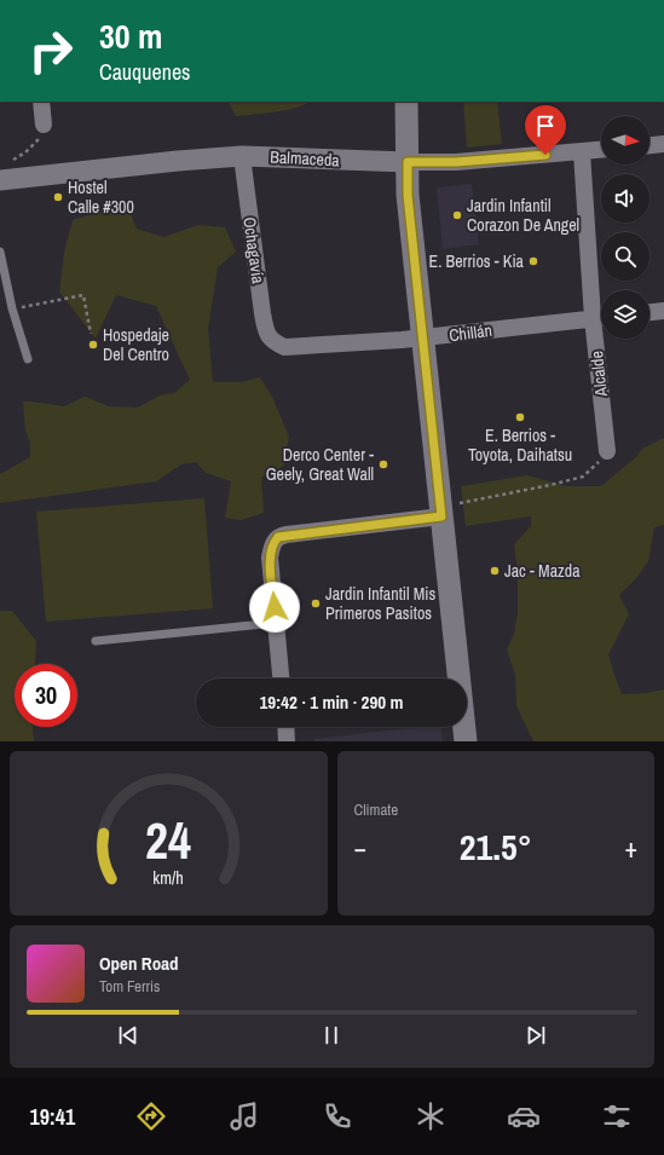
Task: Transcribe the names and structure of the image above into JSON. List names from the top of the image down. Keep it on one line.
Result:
{"streets":{"street":["Balmaceda","Ochagavía","Chillán","Alcalde"]},"crossings":[["Balmaceda","Ochagavía"],["Balmaceda","Alcalde"],["Ochagavía","Chillán"],["Chillán","Alcalde"]],"places":["Hostel Calle #300","Jardin Infantil Corazon De Angel","E. Berrios - Kia","Hospedaje Del Centro","E. Berrios - Toyota, Daihatsu","Derco Center - Geely, Great Wall","Jac - Mazda","Jardin Infantil Mis Primeros Pasitos"],"north":"right","page":{"turn":["30 m","Cauquenes"],"limit":"30","trip":"19:42 · 1 min · 290 m","tile":"Climate","heat":["−","21.5°","+"],"song":["Open Road","Tom Ferris"],"tabs":"19:41","gauge":["24","km/h"]}}
